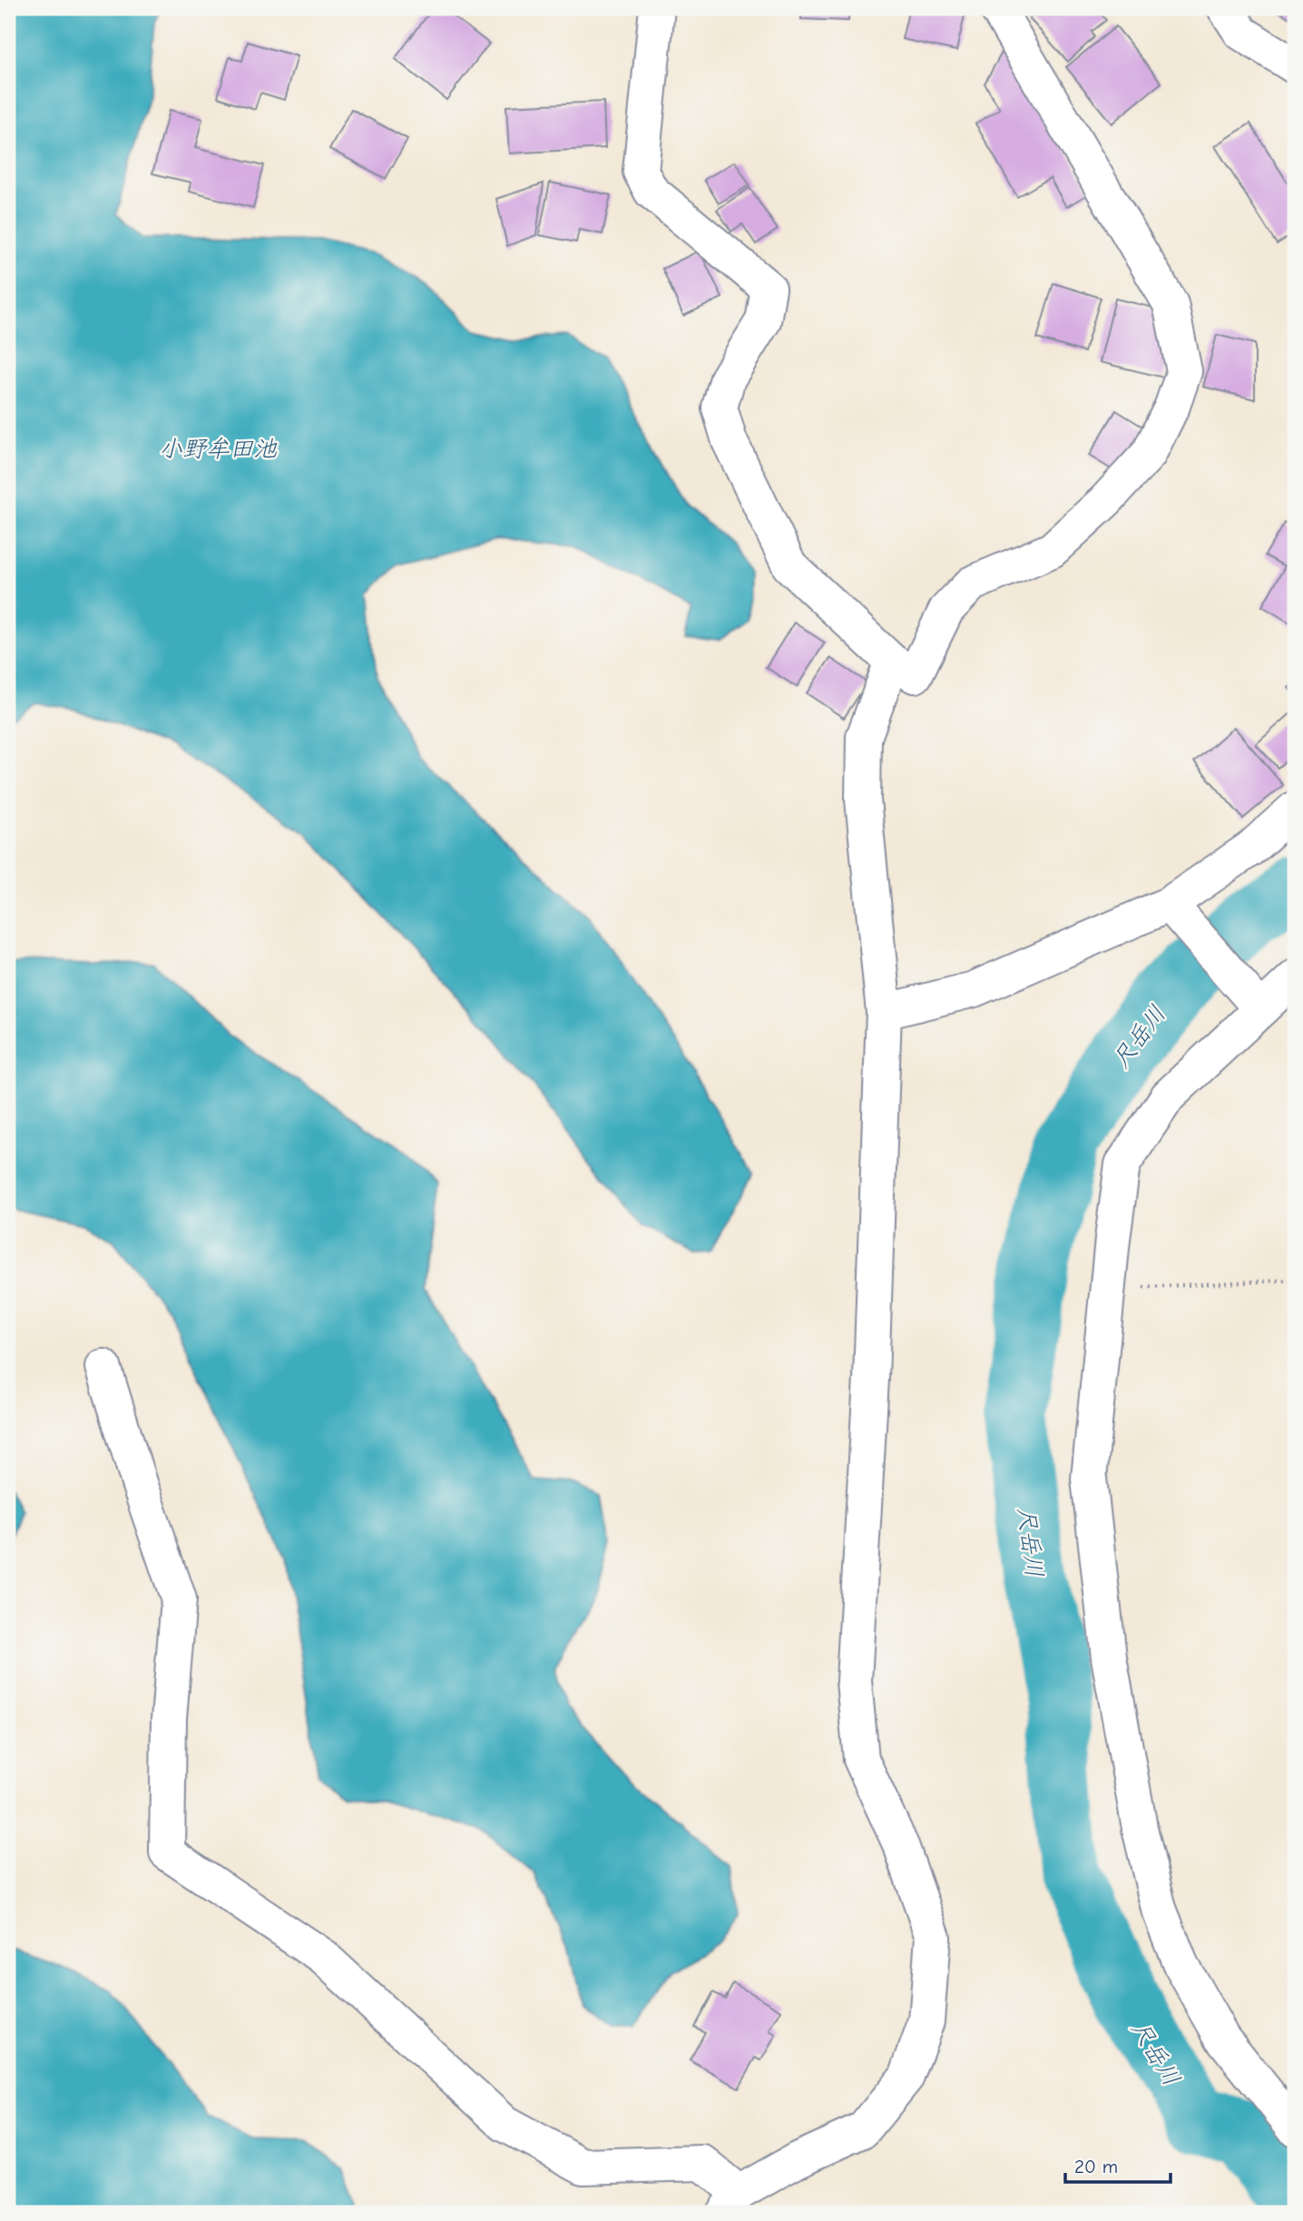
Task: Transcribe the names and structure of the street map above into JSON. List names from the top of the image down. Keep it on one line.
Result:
{"water":["小野牟田池","尺岳川"],"scale_bar":"20 m"}
